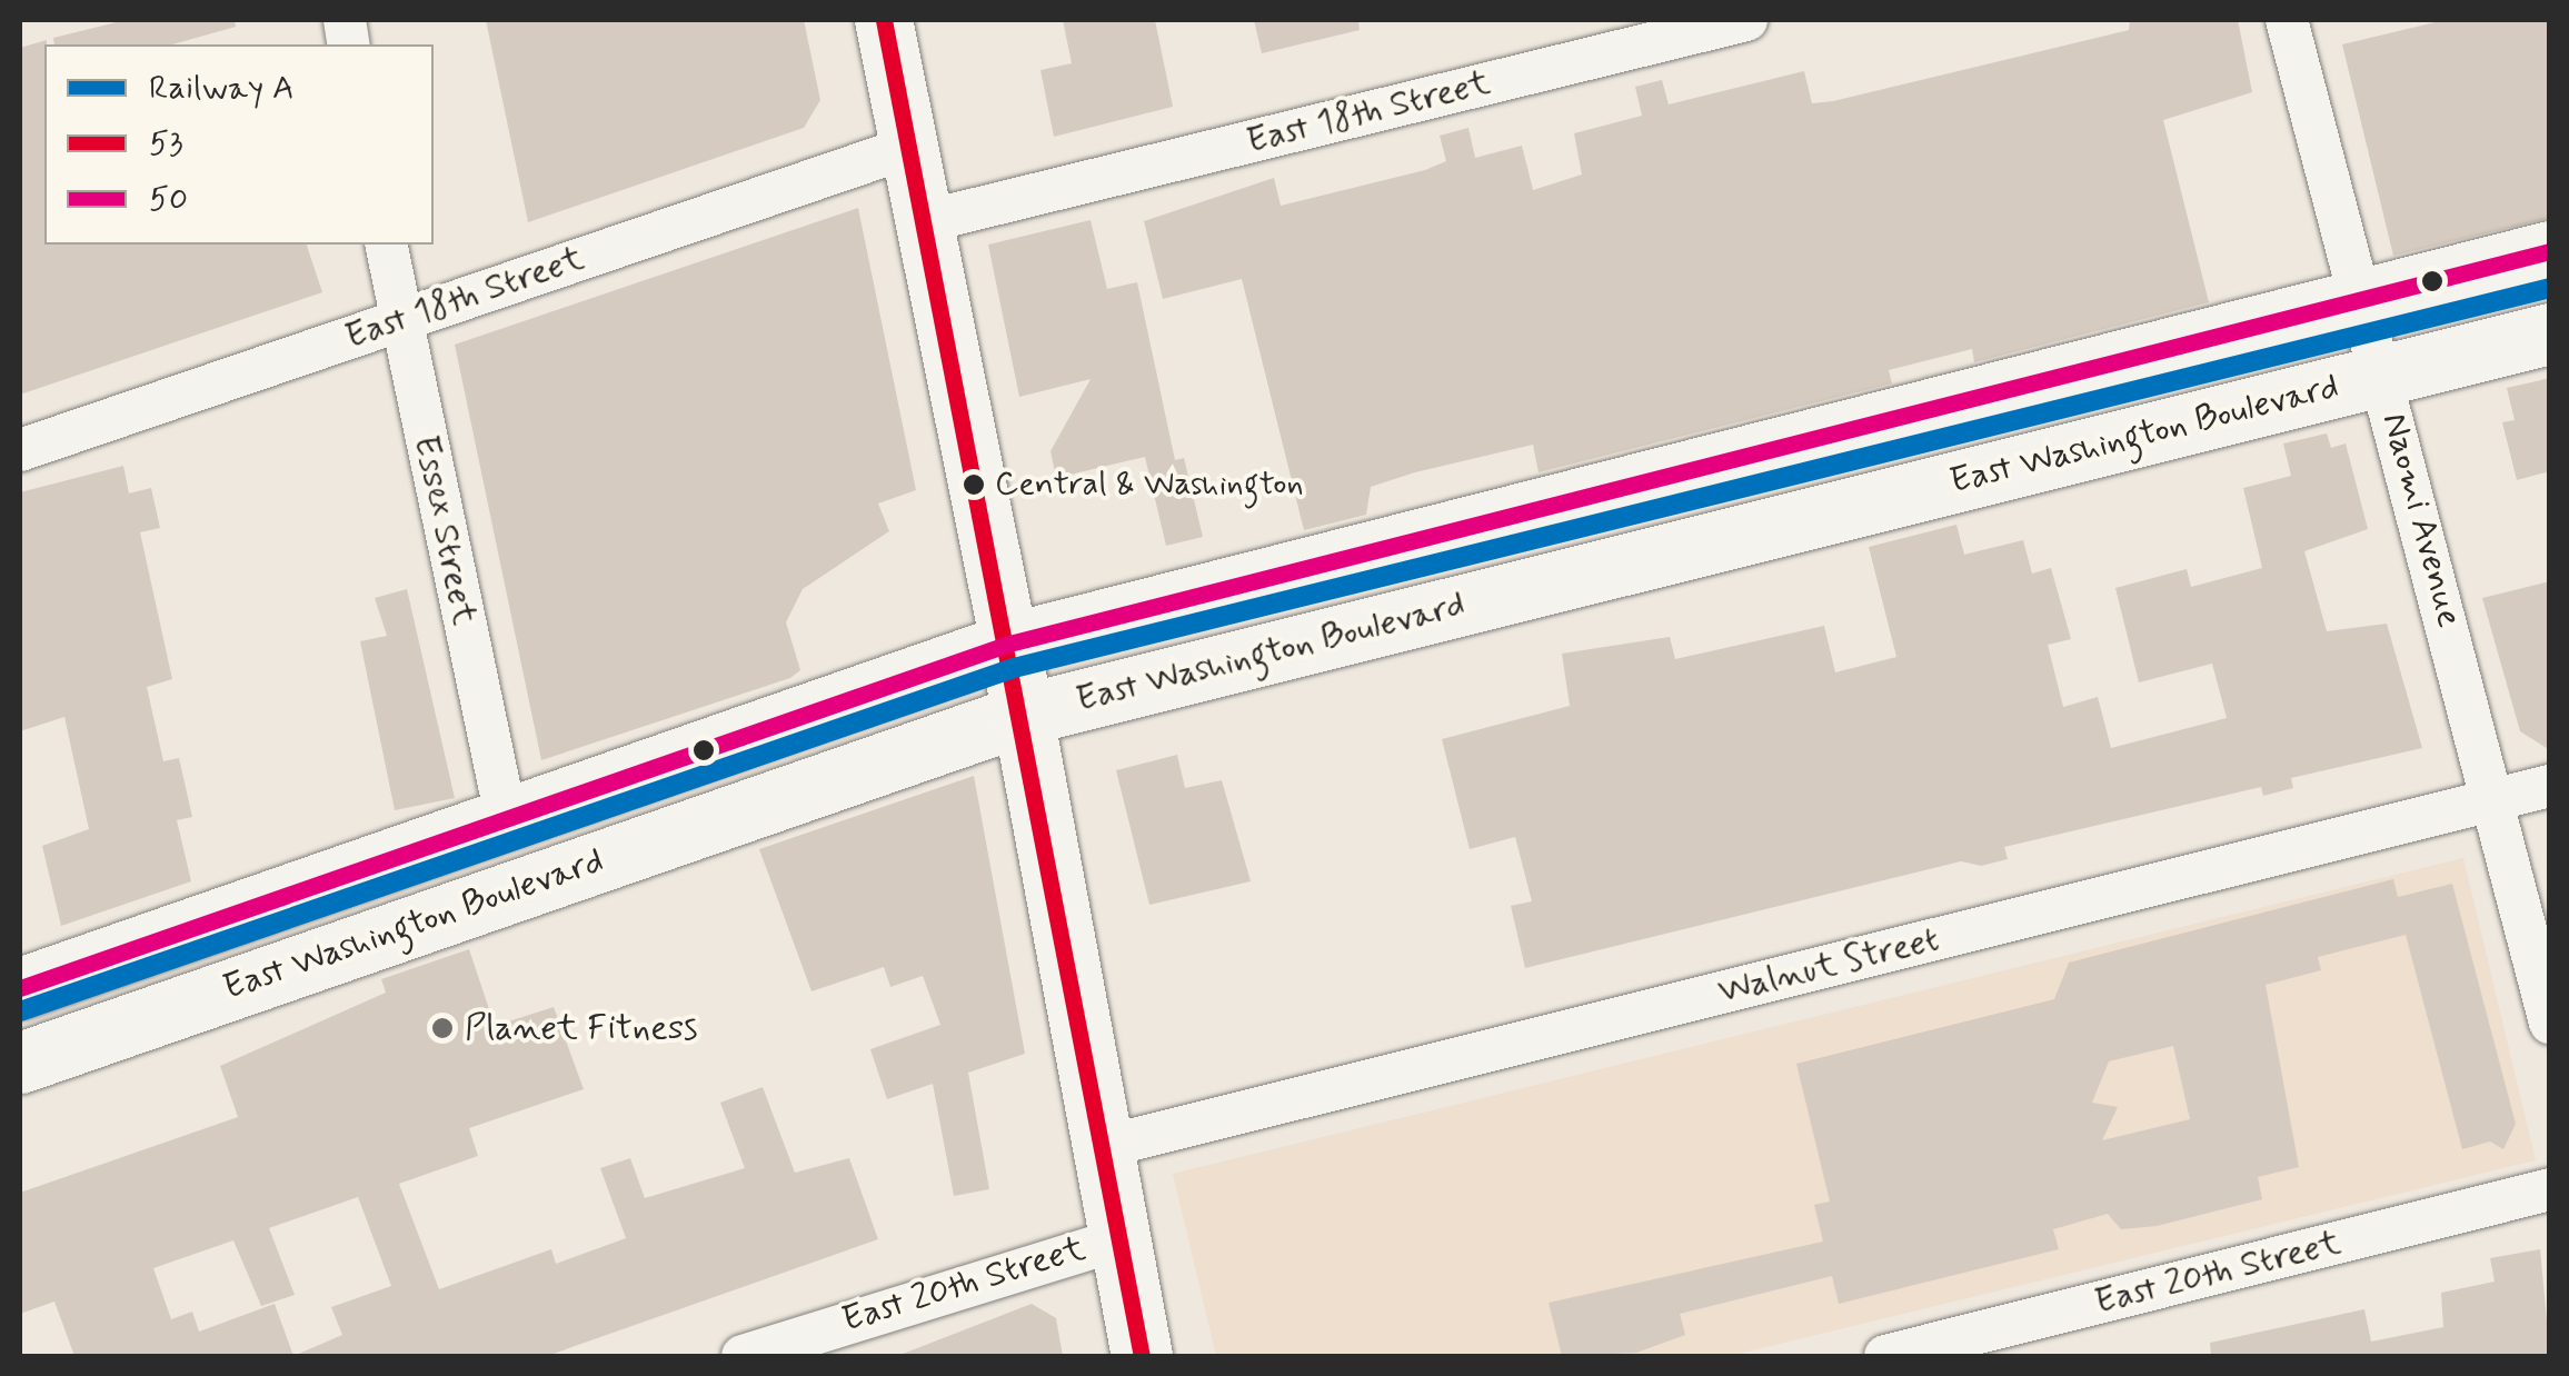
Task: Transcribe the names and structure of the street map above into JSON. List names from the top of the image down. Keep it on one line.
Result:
{"streets":{"main road":["East Washington Boulevard"],"street":["East 18th Street","Naomi Avenue","Essex Street","Walnut Street","East 20th Street"]},"crossings":[["East 18th Street","Essex Street"],["East Washington Boulevard","Naomi Avenue"],["East Washington Boulevard","Essex Street"],["Naomi Avenue","Walnut Street"]],"places":["Central & Washington","Planet Fitness"],"lines":["transit line 53","transit line 50","rail line A"],"legend":["Railway A","53","50"]}
